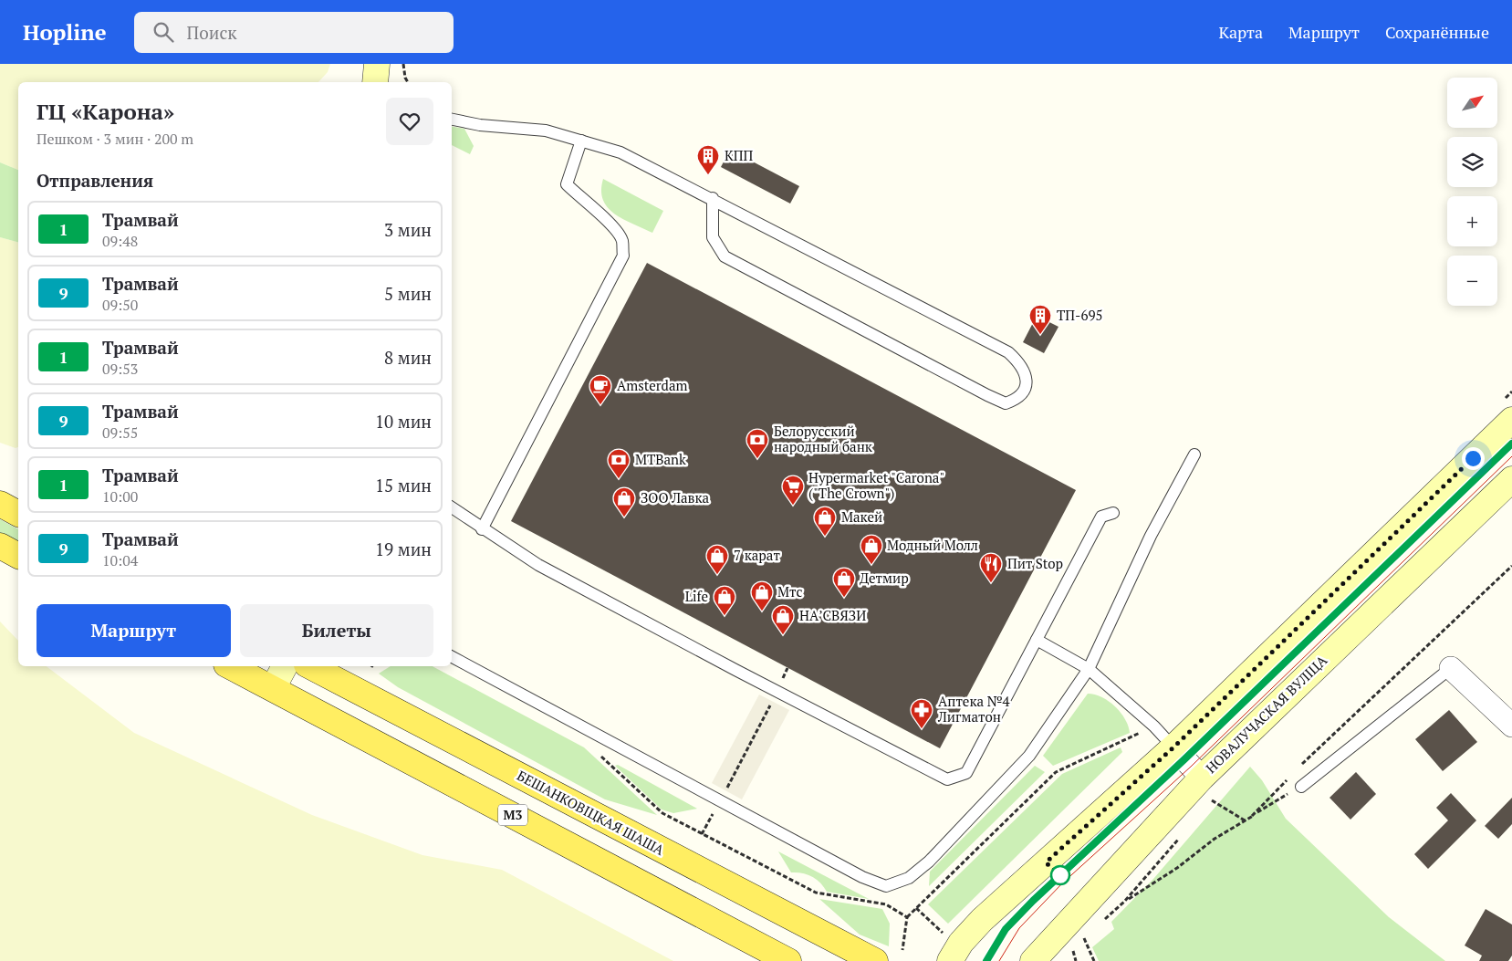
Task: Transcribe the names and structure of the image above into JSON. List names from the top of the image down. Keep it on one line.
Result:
{"streets":{"main road":["НОВАЛУЧАСКАЯ ВУЛІЦА","БЕШАНКОВІЦКАЯ ШАША","М3"]},"places":{"building":["КПП","ТП-695"],"cafe":["Amsterdam"],"bank":["Белорусский народный банк","MTBank"],"supermarket":["Hypermarket \"Carona\" (\"The Crown\")"],"shop":["ЗОО Лавка","Макей","Модный Молл","7 карат","Детмир","Мтс","Life","НАʼСВЯЗИ"],"restaurant":["Пит Stop"],"pharmacy":["Аптека №4 Лигматон"]},"lines":["tram line 1"],"north":"top right","page":{"header":"Hopline","search":"Поиск","nav":["Карта","Маршрут","Сохранённые"],"map_buttons":["+","−"],"heading":[["ГЦ «Карона»","Пешком · 3 мин · 200 m"],"Отправления"],"list":[{"mark":"1","name":"Трамвай","note":"09:48","value":"3 мин"},{"mark":"9","name":"Трамвай","note":"09:50","value":"5 мин"},{"mark":"1","name":"Трамвай","note":"09:53","value":"8 мин"},{"mark":"9","name":"Трамвай","note":"09:55","value":"10 мин"},{"mark":"1","name":"Трамвай","note":"10:00","value":"15 мин"},{"mark":"9","name":"Трамвай","note":"10:04","value":"19 мин"}],"buttons":["Маршрут","Билеты"]}}
